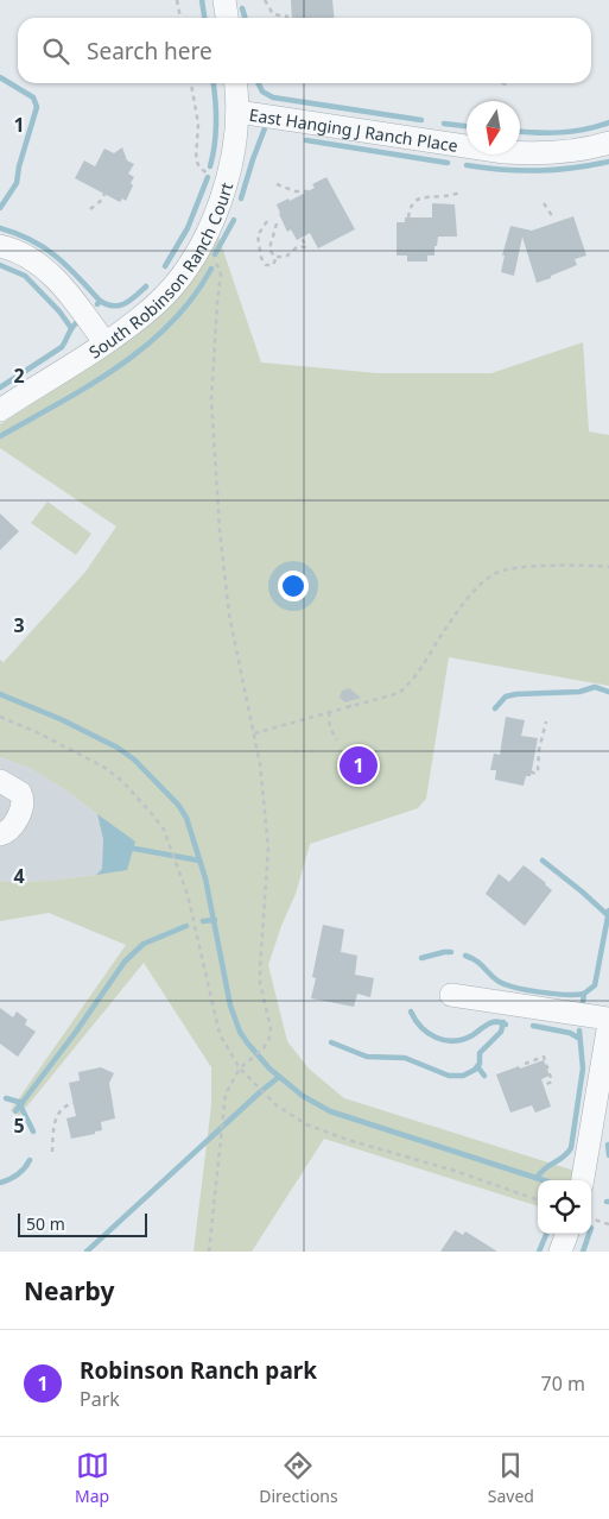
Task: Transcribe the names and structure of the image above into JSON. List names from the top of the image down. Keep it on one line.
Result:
{"streets":{"street":["East Hanging J Ranch Place","South Robinson Ranch Court"]},"crossings":[["East Hanging J Ranch Place","South Robinson Ranch Court"]],"scale_bar":"50 m","north":"bottom","page":{"search":"Search here","pins":"1","scale":"50 m","heading":"Nearby","list":[{"mark":"1","name":"Robinson Ranch park","note":"Park","value":"70 m"}],"nav":["Map","Directions","Saved"]},"grid":{"rows":["1","2","3","4","5"]}}
